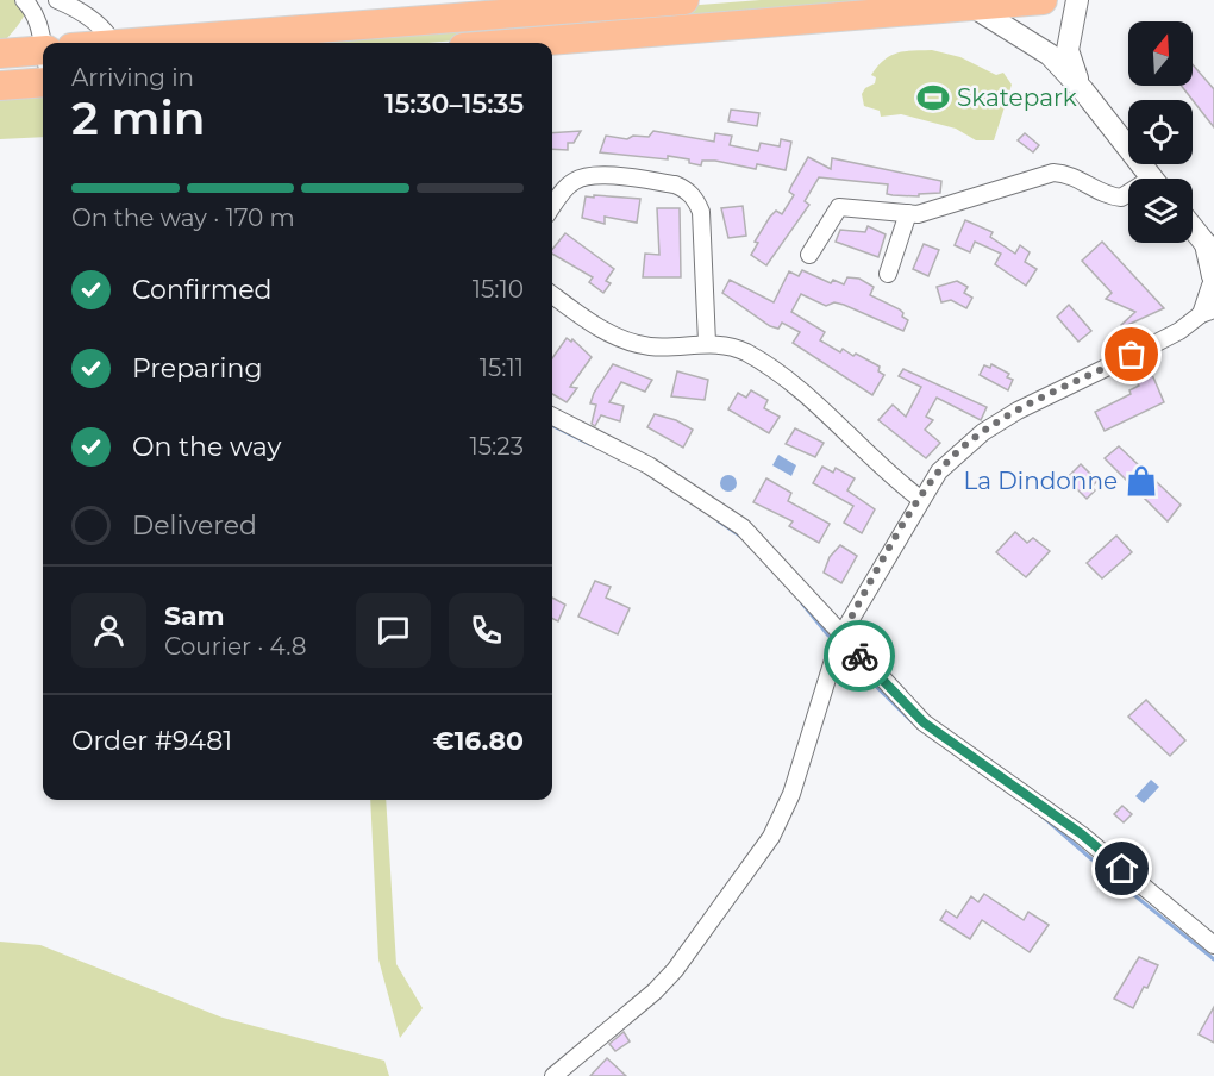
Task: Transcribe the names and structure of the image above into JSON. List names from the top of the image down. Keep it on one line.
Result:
{"places":{"sports":["Skatepark"],"shop":["La Dindonne"]},"north":"top","page":{"heading":["2 min","Arriving in","15:30–15:35"],"panel":["Sam","Courier · 4.8","Order #9481","€16.80"],"bar":"On the way · 170 m","list":[["Confirmed","15:10"],["Preparing","15:11"],["On the way","15:23"],"Delivered"]}}
